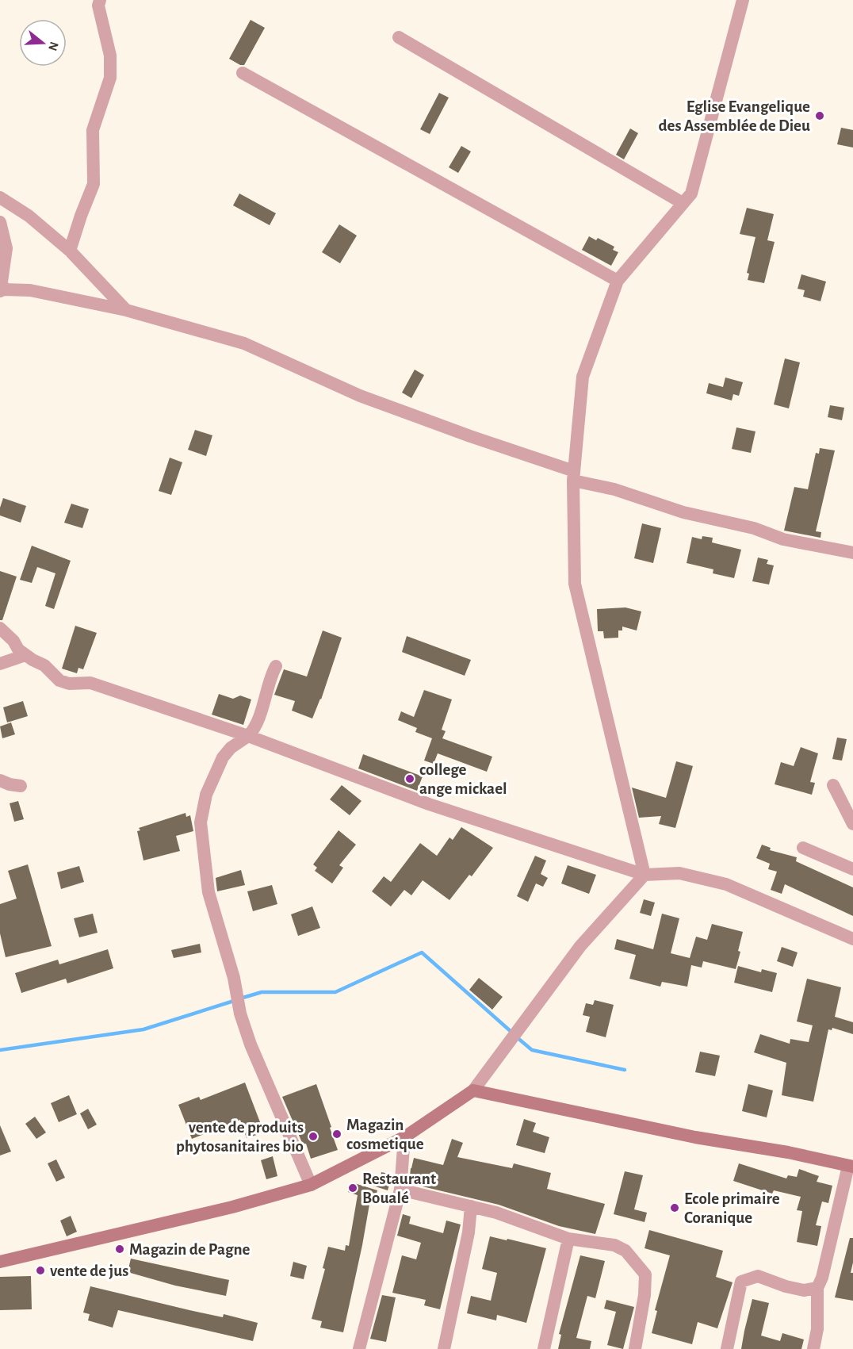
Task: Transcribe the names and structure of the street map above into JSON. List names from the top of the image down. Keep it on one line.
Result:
{"places":["Eglise Evangelique des Assemblée de Dieu","college ange mickael","Magazin cosmetique","vente de produits phytosanitaires bio","Restaurant Boualé","Ecole primaire Coranique","Magazin de Pagne","vente de jus"],"north":"right"}
